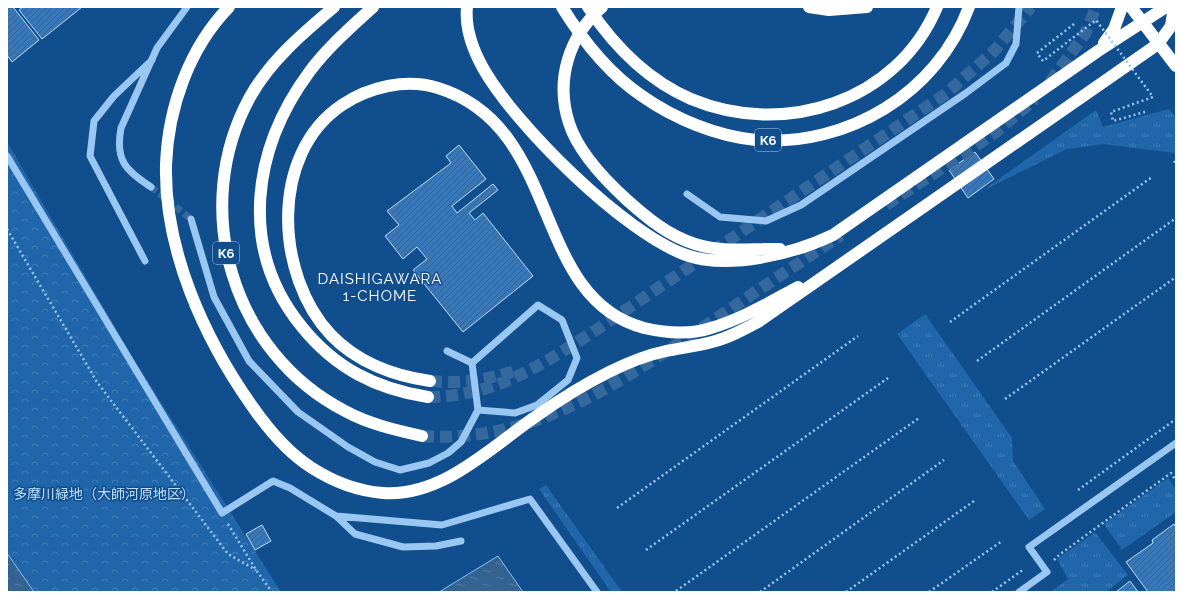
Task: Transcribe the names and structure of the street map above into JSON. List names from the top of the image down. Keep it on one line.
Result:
{"streets":{"highway":["K6"]},"districts":["DAISHIGAWARA 1-CHOME"],"parks":["多摩川緑地（大師河原地区）"]}
